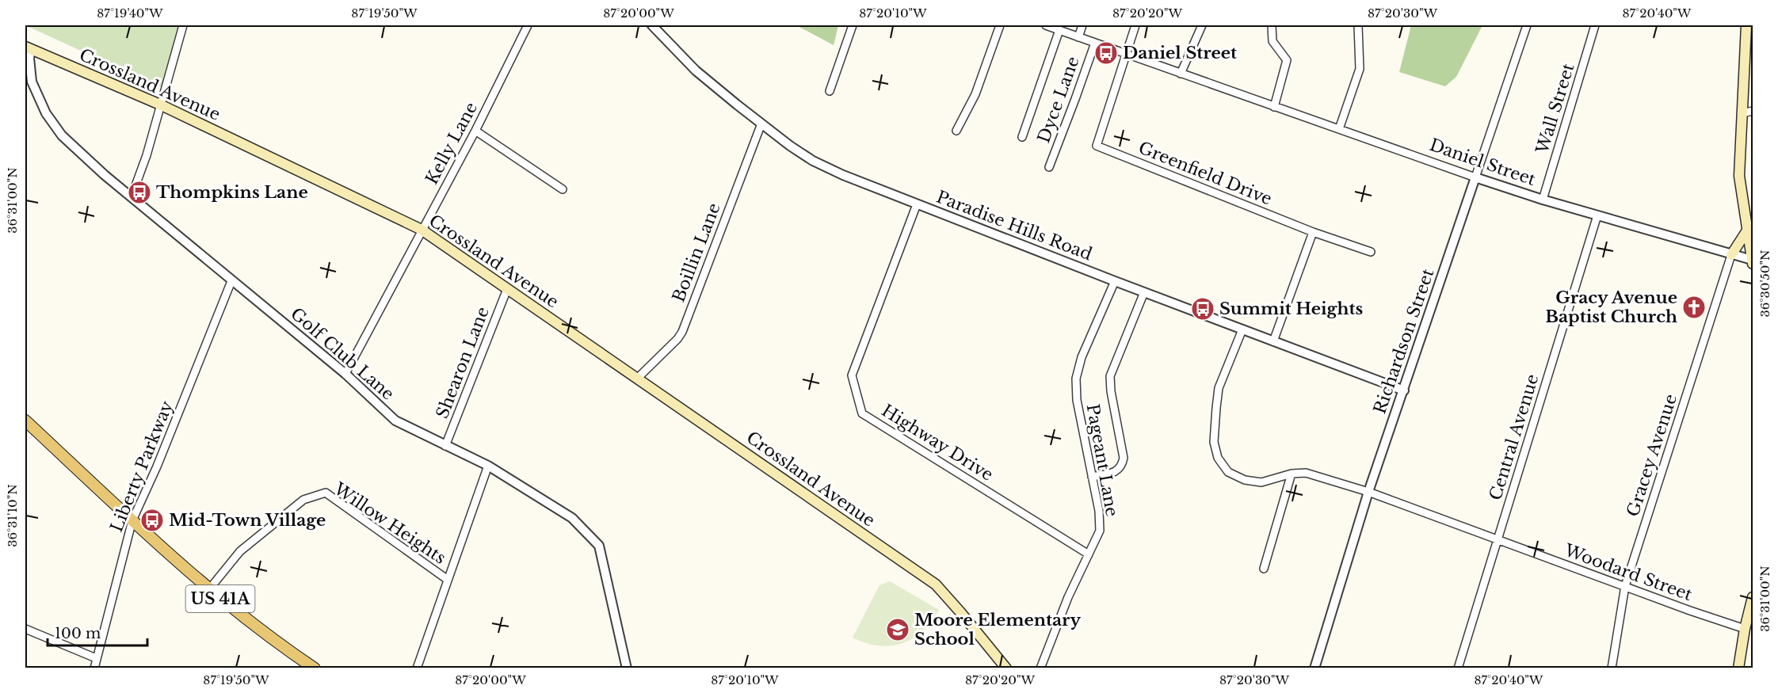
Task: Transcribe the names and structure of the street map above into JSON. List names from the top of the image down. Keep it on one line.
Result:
{"streets":{"main road":["Crossland Avenue","US 41A"],"street":["Dyce Lane","Wall Street","Kelly Lane","Daniel Street","Greenfield Drive","Paradise Hills Road","Boillin Lane","Richardson Street","Golf Club Lane","Shearon Lane","Central Avenue","Highway Drive","Gracey Avenue","Pageant Lane","Liberty Parkway","Willow Heights","Woodard Street"]},"crossings":[["Crossland Avenue","Kelly Lane"],["Crossland Avenue","Boillin Lane"],["Crossland Avenue","Golf Club Lane"],["Crossland Avenue","Shearon Lane"],["Dyce Lane","Daniel Street"],["Wall Street","Daniel Street"],["Kelly Lane","Golf Club Lane"],["Daniel Street","Greenfield Drive"],["Daniel Street","Richardson Street"],["Daniel Street","Central Avenue"],["Daniel Street","Gracey Avenue"],["Paradise Hills Road","Boillin Lane"],["Paradise Hills Road","Richardson Street"],["Paradise Hills Road","Highway Drive"],["Paradise Hills Road","Pageant Lane"],["Richardson Street","Woodard Street"],["Golf Club Lane","Shearon Lane"],["Golf Club Lane","Liberty Parkway"],["Central Avenue","Woodard Street"],["Highway Drive","Pageant Lane"],["Gracey Avenue","Woodard Street"],["Liberty Parkway","US 41A"],["Willow Heights","US 41A"]],"places":{"bus stop":["Daniel Street","Thompkins Lane","Summit Heights","Mid-Town Village"],"church":["Gracy Avenue Baptist Church"],"school or university":["Moore Elementary School"]},"scale_bar":"100 m","coordinates":["87°19'40\"W","87°19'50\"W","87°20'00\"W","87°20'10\"W","87°20'20\"W","87°20'30\"W","87°20'40\"W","36°31'00\"N","36°30'50\"N","36°31'10\"N"]}
